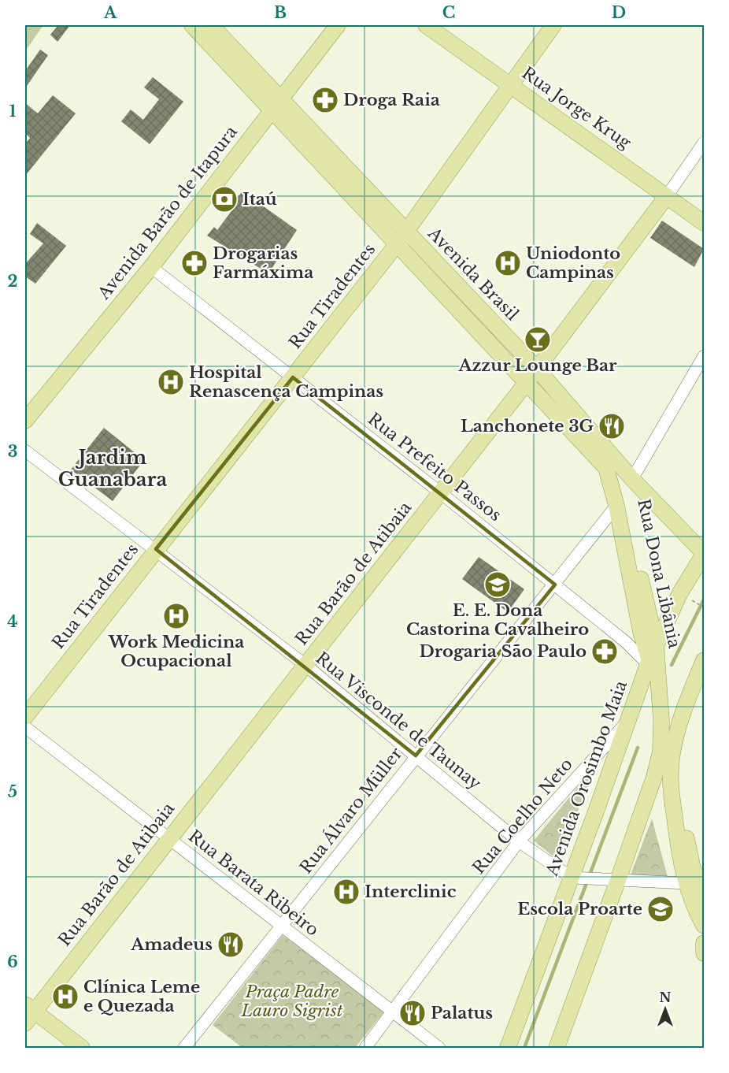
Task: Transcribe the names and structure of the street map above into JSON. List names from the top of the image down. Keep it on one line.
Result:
{"streets":{"main road":["Rua Jorge Krug","Avenida Barão de Itapura","Avenida Brasil","Rua Tiradentes","Rua Barão de Atibaia","Rua Dona Libânia","Avenida Orosimbo Maia"],"street":["Rua Prefeito Passos","Rua Visconde de Taunay","Rua Álvaro Müller","Rua Coelho Neto","Rua Barata Ribeiro"]},"crossings":[["Rua Jorge Krug","Rua Tiradentes"],["Rua Jorge Krug","Rua Barão de Atibaia"],["Avenida Barão de Itapura","Avenida Brasil"],["Avenida Barão de Itapura","Rua Prefeito Passos"],["Avenida Brasil","Rua Tiradentes"],["Avenida Brasil","Rua Barão de Atibaia"],["Avenida Brasil","Rua Dona Libânia"],["Avenida Brasil","Avenida Orosimbo Maia"],["Avenida Brasil","Rua Álvaro Müller"],["Rua Tiradentes","Rua Prefeito Passos"],["Rua Tiradentes","Rua Visconde de Taunay"],["Rua Prefeito Passos","Rua Barão de Atibaia"],["Rua Prefeito Passos","Rua Dona Libânia"],["Rua Prefeito Passos","Avenida Orosimbo Maia"],["Rua Prefeito Passos","Rua Álvaro Müller"],["Rua Barão de Atibaia","Rua Visconde de Taunay"],["Rua Barão de Atibaia","Rua Barata Ribeiro"],["Rua Dona Libânia","Rua Visconde de Taunay"],["Rua Dona Libânia","Avenida Orosimbo Maia"],["Rua Dona Libânia","Rua Álvaro Müller"],["Rua Visconde de Taunay","Avenida Orosimbo Maia"],["Rua Visconde de Taunay","Rua Álvaro Müller"],["Rua Visconde de Taunay","Rua Coelho Neto"],["Avenida Orosimbo Maia","Rua Coelho Neto"],["Rua Álvaro Müller","Rua Barata Ribeiro"],["Rua Coelho Neto","Rua Barata Ribeiro"]],"districts":["Jardim Guanabara"],"parks":["Praça Padre Lauro Sigrist"],"places":{"pharmacy":["Droga Raia","Drogarias Farmáxima","Drogaria São Paulo"],"bank":["Itaú"],"hospital":["Uniodonto Campinas","Hospital Renascença Campinas","Work Medicina Ocupacional","Interclinic","Clínica Leme e Quezada"],"bar":["Azzur Lounge Bar"],"restaurant":["Lanchonete 3G","Amadeus","Palatus"],"school or university":["E. E. Dona Castorina Cavalheiro","Escola Proarte"]},"north":"top","grid":{"columns":["A","B","C","D"],"rows":["1","2","3","4","5","6"]}}
